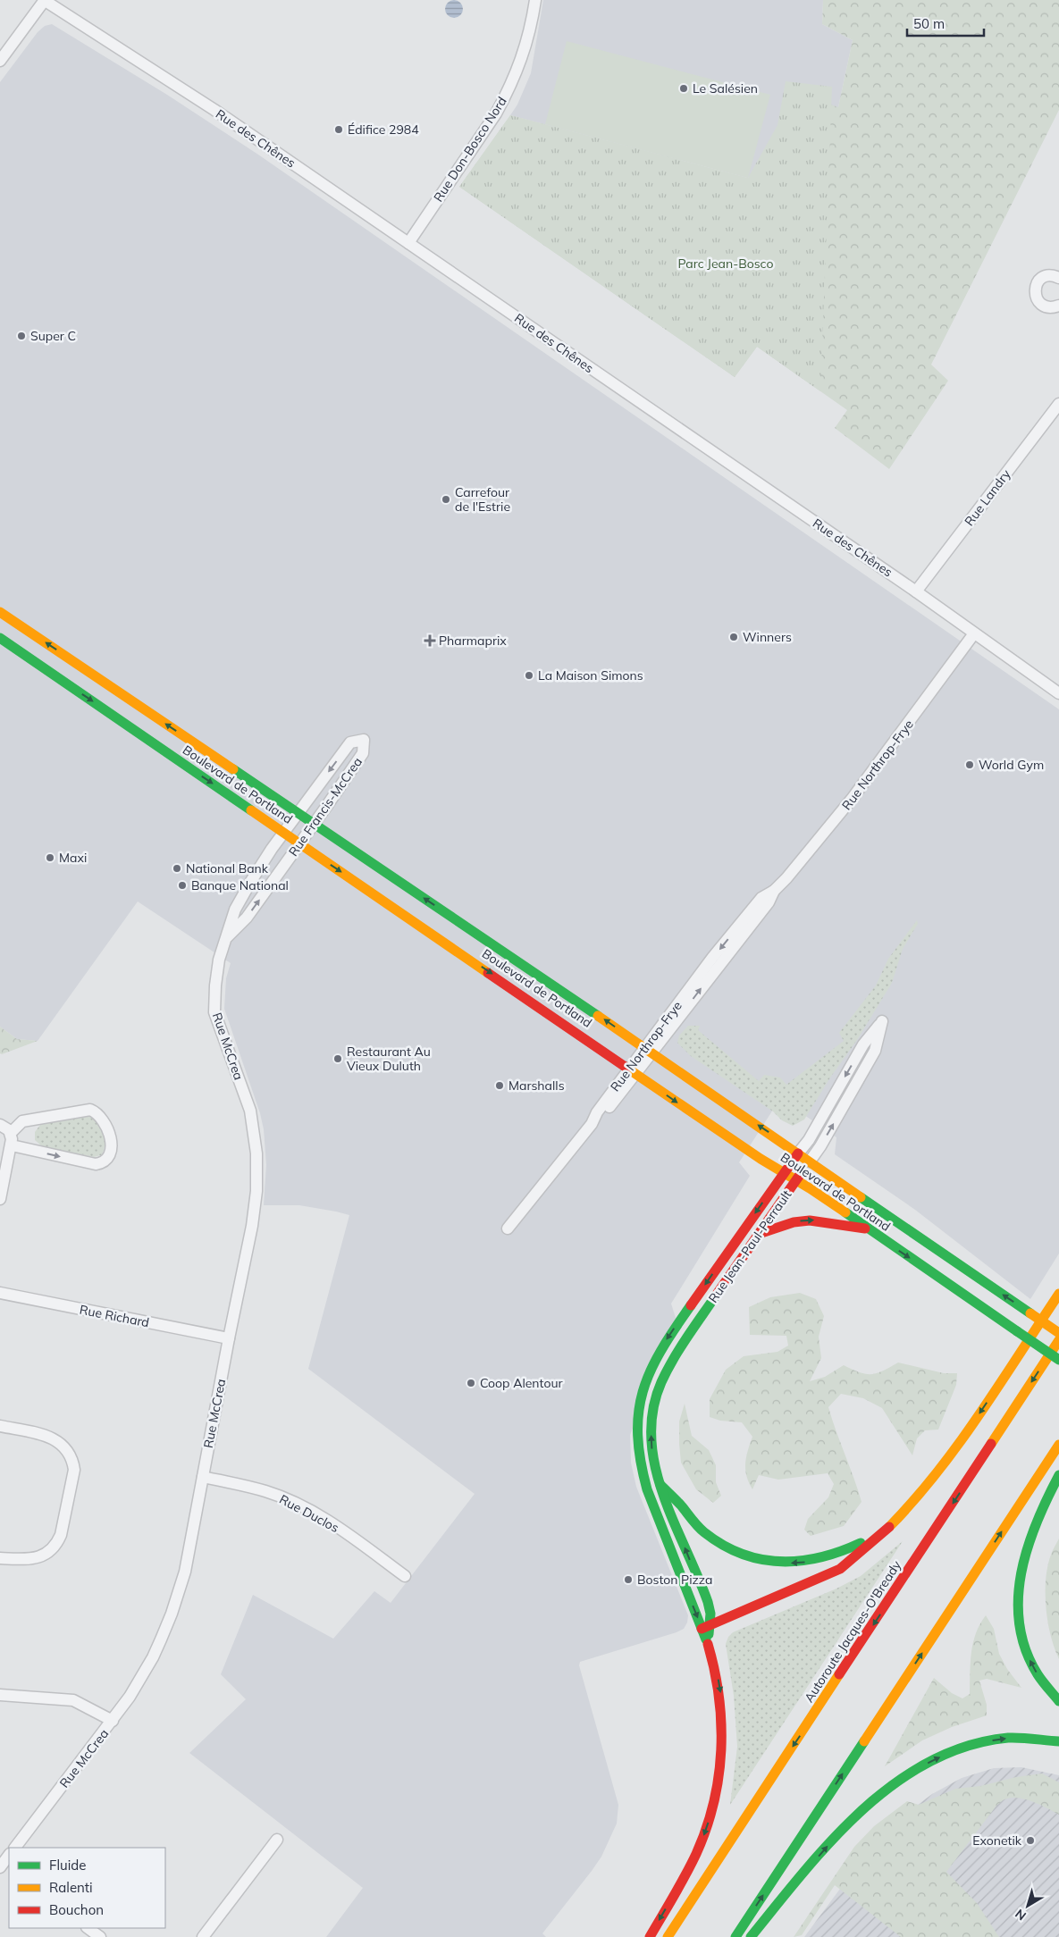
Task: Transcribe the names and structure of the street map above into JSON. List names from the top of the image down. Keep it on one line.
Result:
{"streets":{"main road":["Boulevard de Portland","Rue Jean-Paul-Perrault","Autoroute Jacques-O'Bready"],"street":["Rue des Chênes","Rue Don-Bosco Nord","Rue Landry","Rue Northrop-Frye","Rue Francis-McCrea","Rue McCrea","Rue Richard","Rue Duclos"]},"crossings":[["Rue des Chênes","Rue Don-Bosco Nord"],["Rue des Chênes","Rue Landry"],["Rue des Chênes","Rue Northrop-Frye"],["Rue Northrop-Frye","Boulevard de Portland"],["Boulevard de Portland","Rue Francis-McCrea"],["Boulevard de Portland","Rue Jean-Paul-Perrault"],["Rue Francis-McCrea","Rue McCrea"],["Rue McCrea","Rue Richard"],["Rue McCrea","Rue Duclos"]],"parks":["Parc Jean-Bosco"],"places":{"other":["Le Salésien","Édifice 2984","Super C","Carrefour de l'Estrie","Winners","La Maison Simons","World Gym","Maxi","National Bank","Banque National","Restaurant Au Vieux Duluth","Marshalls","Coop Alentour","Boston Pizza","Exonetik"],"health":["Pharmaprix"]},"legend":["Fluide","Ralenti","Bouchon"],"scale_bar":"50 m","north":"bottom left"}
